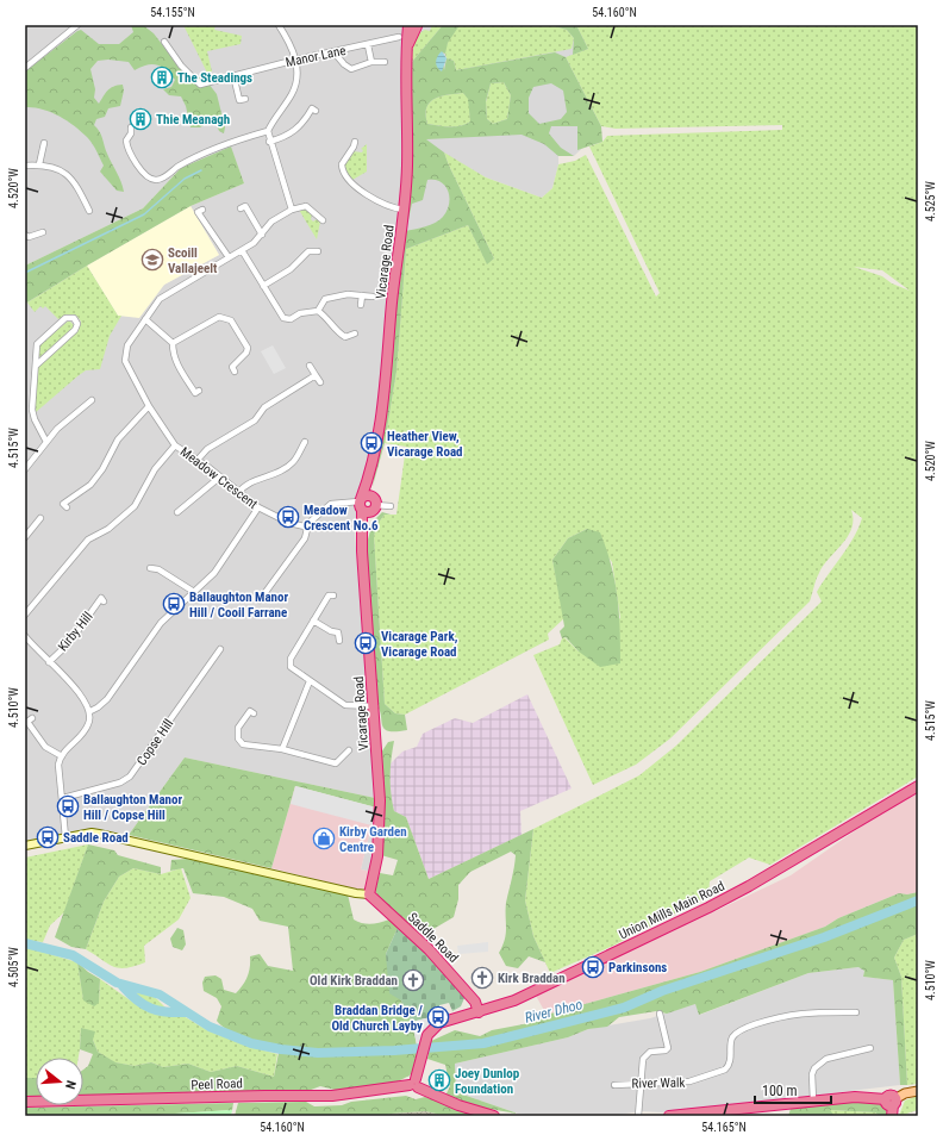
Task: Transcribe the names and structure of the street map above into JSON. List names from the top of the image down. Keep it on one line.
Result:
{"streets":{"highway":["Vicarage Road","Union Mills Main Road","Saddle Road","Peel Road"],"street":["Manor Lane","Meadow Crescent","Kirby Hill","Copse Hill","River Walk"]},"crossings":[["Vicarage Road","Saddle Road"],["Union Mills Main Road","Saddle Road"],["Union Mills Main Road","Peel Road"]],"water":["River Dhoo"],"places":{"building":["The Steadings","Thie Meanagh","Joey Dunlop Foundation"],"school or university":["Scoill Vallajeelt"],"bus stop":["Heather View, Vicarage Road","Meadow Crescent No.6","Ballaughton Manor Hill / Cooil Farrane","Vicarage Park, Vicarage Road","Ballaughton Manor Hill / Copse Hill","Saddle Road","Parkinsons","Braddan Bridge / Old Church Layby"],"shop":["Kirby Garden Centre"],"church":["Kirk Braddan","Old Kirk Braddan"]},"scale_bar":"100 m","north":"right","coordinates":["54.155°N","54.160°N","4.520°W","4.525°W","4.515°W","4.510°W","4.505°W","54.165°N"]}
